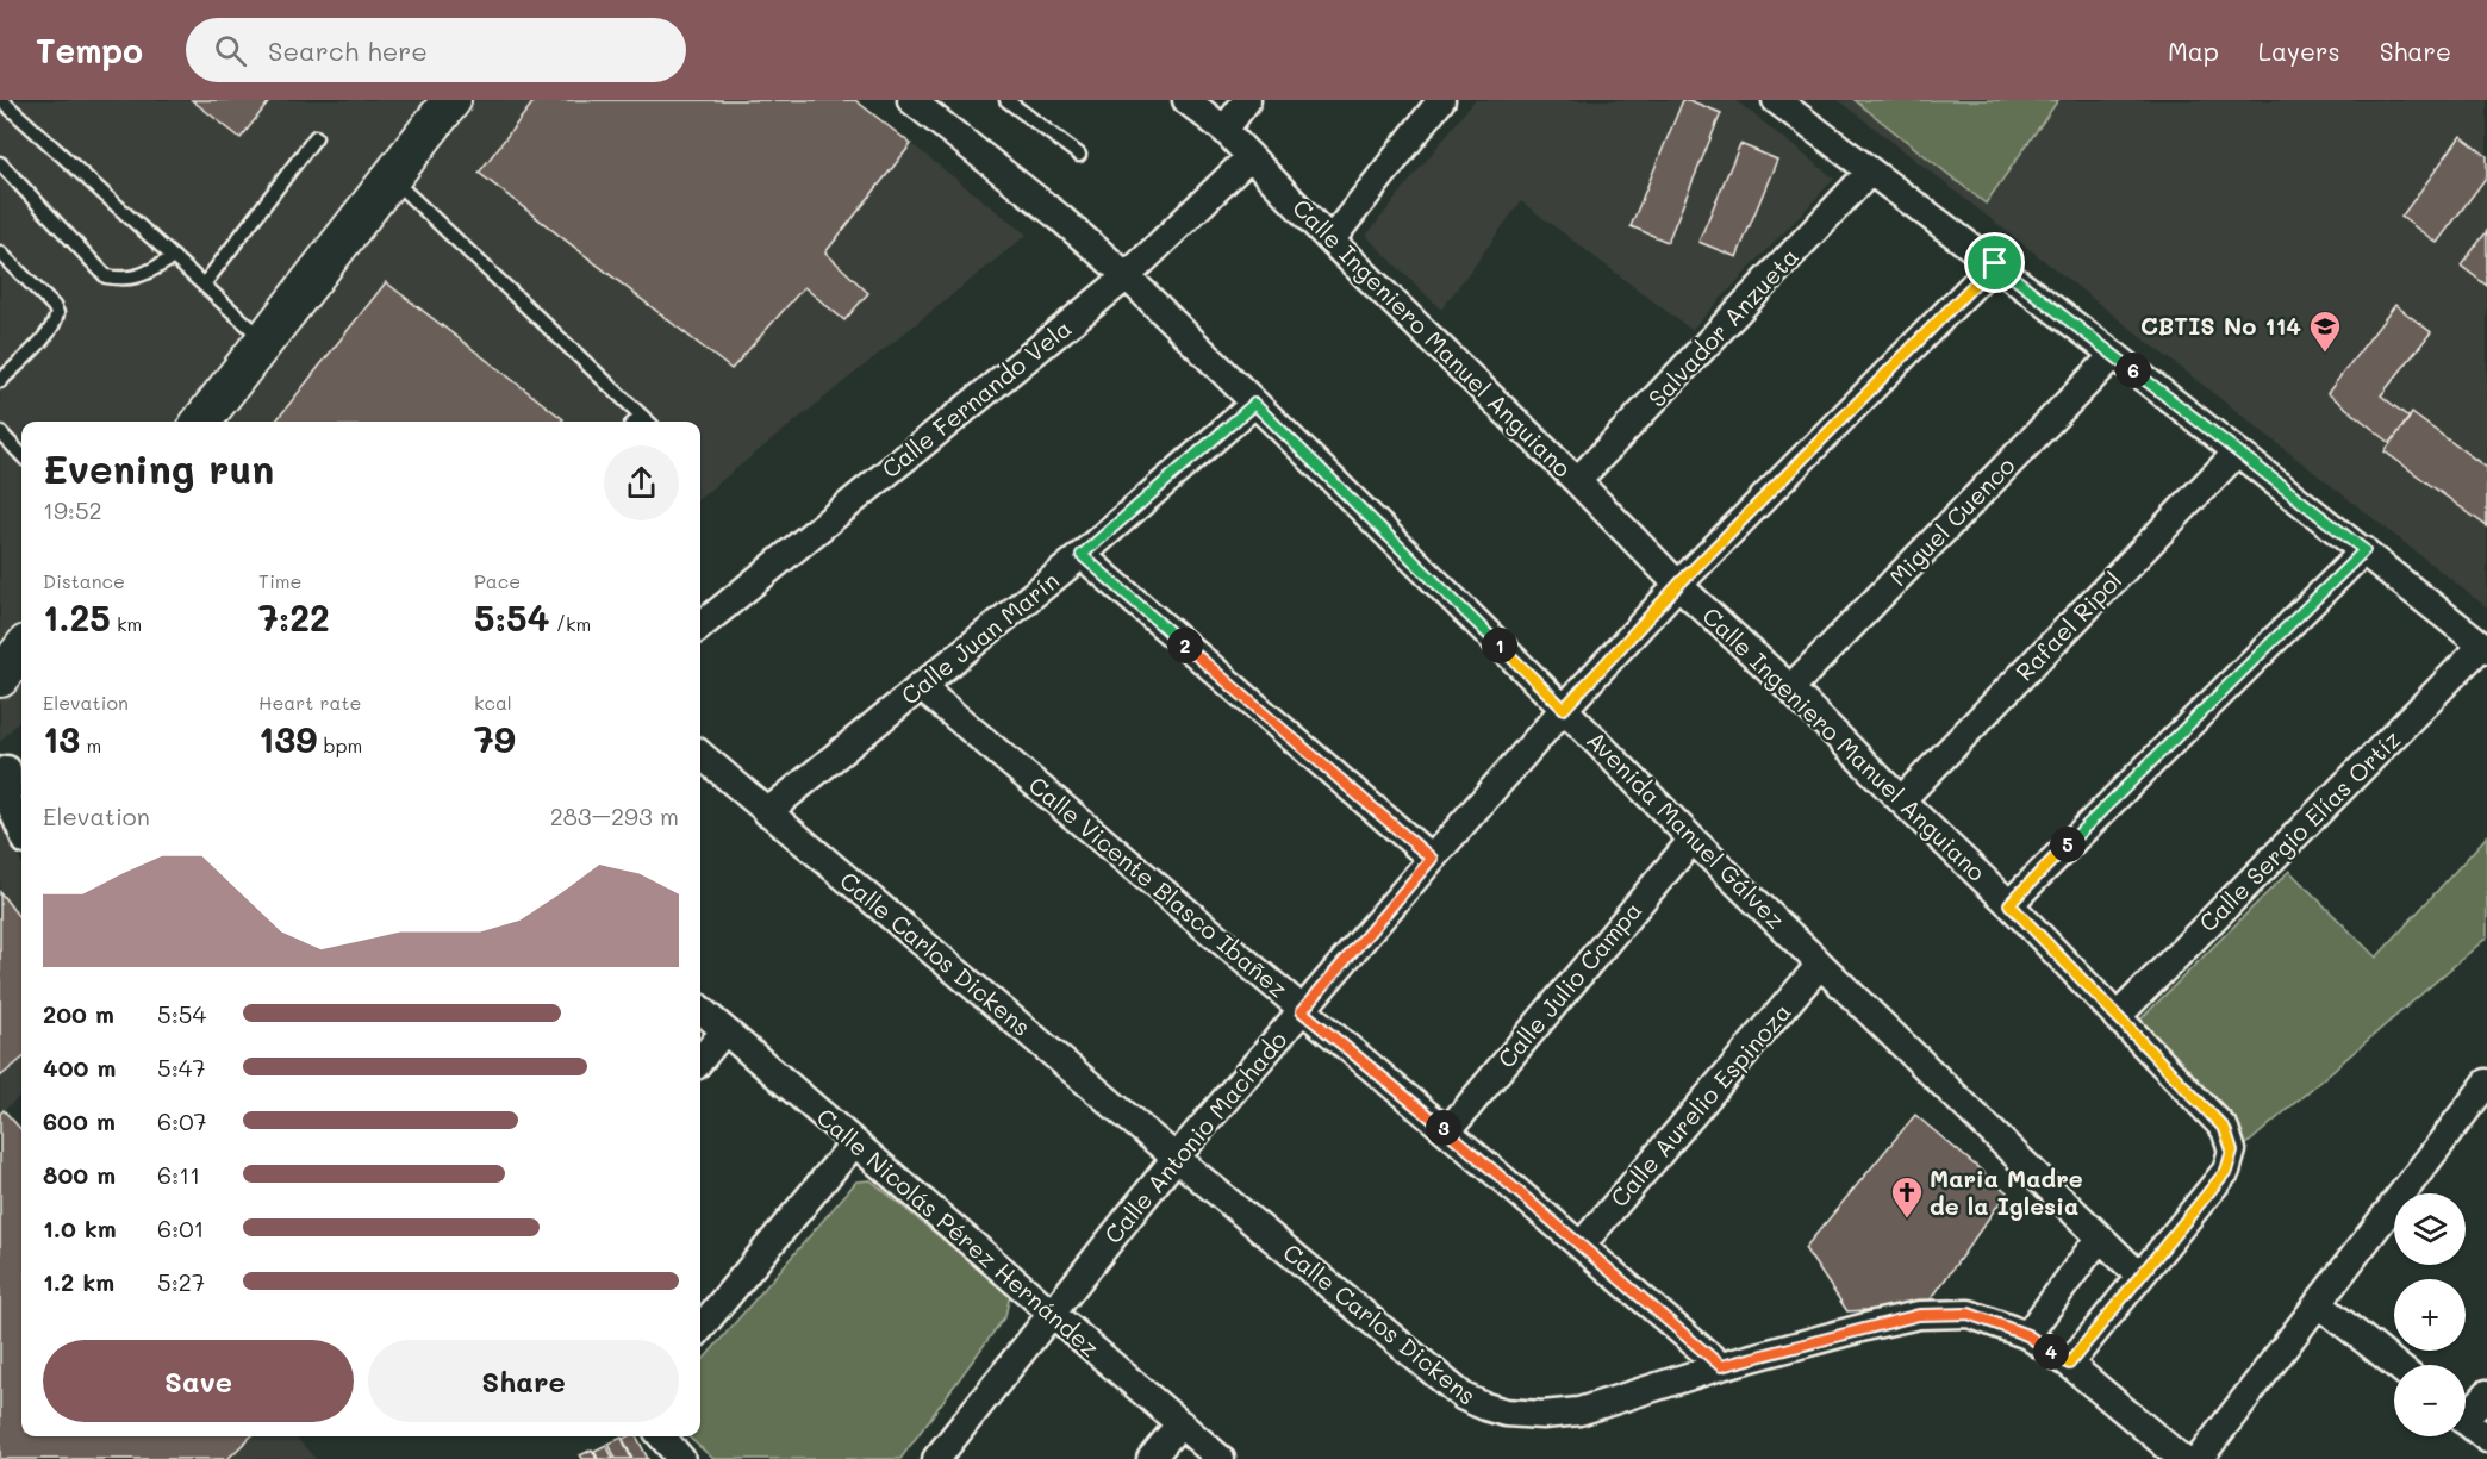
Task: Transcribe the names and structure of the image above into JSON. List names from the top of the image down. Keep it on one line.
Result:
{"streets":{"street":["Salvador Anzueta","Calle Ingeniero Manuel Anguiano","Calle Fernando Vela","Miguel Cuenco","Rafael Ripol","Calle Juan Marín","Avenida Manuel Gálvez","Calle Sergio Elías Ortíz","Calle Vicente Blasco Ibañez","Calle Carlos Dickens","Calle Julio Campa","Calle Aurelio Espinoza","Calle Antonio Machado","Calle Nicolás Pérez Hernández"]},"crossings":[["Salvador Anzueta","Calle Ingeniero Manuel Anguiano"],["Calle Ingeniero Manuel Anguiano","Calle Fernando Vela"],["Calle Ingeniero Manuel Anguiano","Miguel Cuenco"],["Calle Ingeniero Manuel Anguiano","Rafael Ripol"],["Calle Ingeniero Manuel Anguiano","Avenida Manuel Gálvez"],["Calle Ingeniero Manuel Anguiano","Calle Sergio Elías Ortíz"],["Calle Ingeniero Manuel Anguiano","Calle Carlos Dickens"],["Calle Ingeniero Manuel Anguiano","Calle Antonio Machado"],["Calle Fernando Vela","Avenida Manuel Gálvez"],["Calle Juan Marín","Avenida Manuel Gálvez"],["Calle Juan Marín","Calle Vicente Blasco Ibañez"],["Calle Juan Marín","Calle Carlos Dickens"],["Avenida Manuel Gálvez","Calle Julio Campa"],["Avenida Manuel Gálvez","Calle Aurelio Espinoza"],["Avenida Manuel Gálvez","Calle Antonio Machado"],["Calle Vicente Blasco Ibañez","Calle Carlos Dickens"],["Calle Vicente Blasco Ibañez","Calle Julio Campa"],["Calle Vicente Blasco Ibañez","Calle Aurelio Espinoza"],["Calle Vicente Blasco Ibañez","Calle Antonio Machado"],["Calle Carlos Dickens","Calle Antonio Machado"],["Calle Antonio Machado","Calle Nicolás Pérez Hernández"]],"places":{"school or university":["CBTIS No 114"],"church":["Maria Madre de la Iglesia"]},"page":{"header":"Tempo","search":"Search here","nav":["Map","Layers","Share"],"pins":["6","1","2","5","3","4"],"heading":["Evening run","19:52"],"stats":[["Distance","1.25 km"],["Time","7:22"],["Pace","5:54 /km"],["Elevation","13 m"],["Heart rate","139 bpm"],["kcal","79"]],"chart":["Elevation","283–293 m"],"list":[{"name":"200 m","note":"5:54"},{"name":"400 m","note":"5:47"},{"name":"600 m","note":"6:07"},{"name":"800 m","note":"6:11"},{"name":"1.0 km","note":"6:01"},{"name":"1.2 km","note":"5:27"}],"map_buttons":["+","−"],"buttons":["Save","Share"]}}
